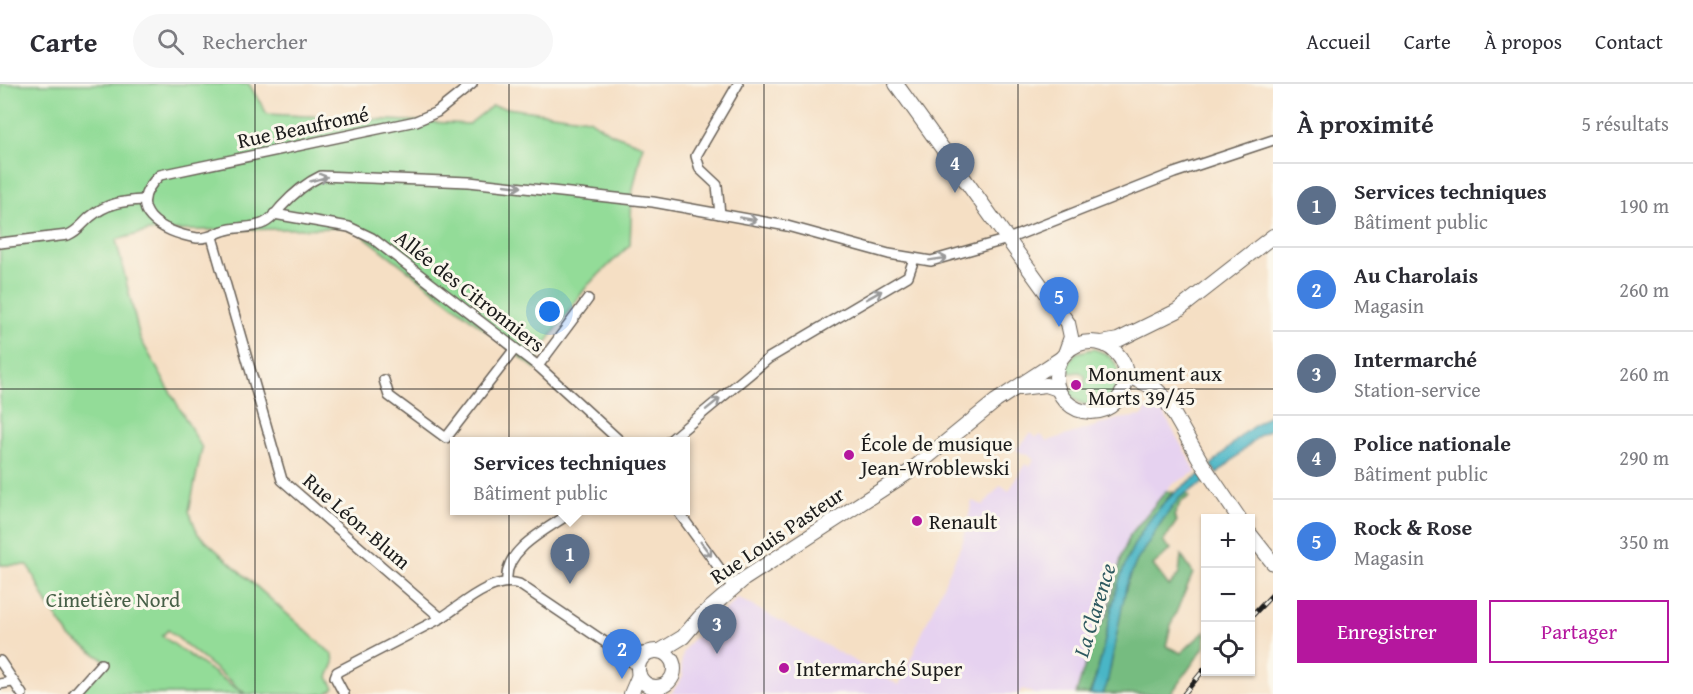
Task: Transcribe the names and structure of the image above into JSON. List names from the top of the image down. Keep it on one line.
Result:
{"streets":{"main road":["Rue Louis Pasteur"],"street":["Rue Beaufromé","Allée des Citronniers","Rue Léon-Blum"]},"water":["La Clarence"],"parks":["Cimetière Nord"],"places":["Monument aux Morts 39/45","École de musique Jean-Wroblewski","Renault","Intermarché Super"],"page":{"header":"Carte","search":"Rechercher","nav":["Accueil","Carte","À propos","Contact"],"heading":["À proximité","5 résultats"],"pins":["4","5","1","3","2"],"list":[{"mark":"1","name":"Services techniques","note":"Bâtiment public","value":"190 m"},{"mark":"2","name":"Au Charolais","note":"Magasin","value":"260 m"},{"mark":"3","name":"Intermarché","note":"Station-service","value":"260 m"},{"mark":"4","name":"Police nationale","note":"Bâtiment public","value":"290 m"},{"mark":"5","name":"Rock & Rose","note":"Magasin","value":"350 m"}],"popup":["Services techniques","Bâtiment public"],"map_buttons":["+","−"],"buttons":["Enregistrer","Partager"]}}
